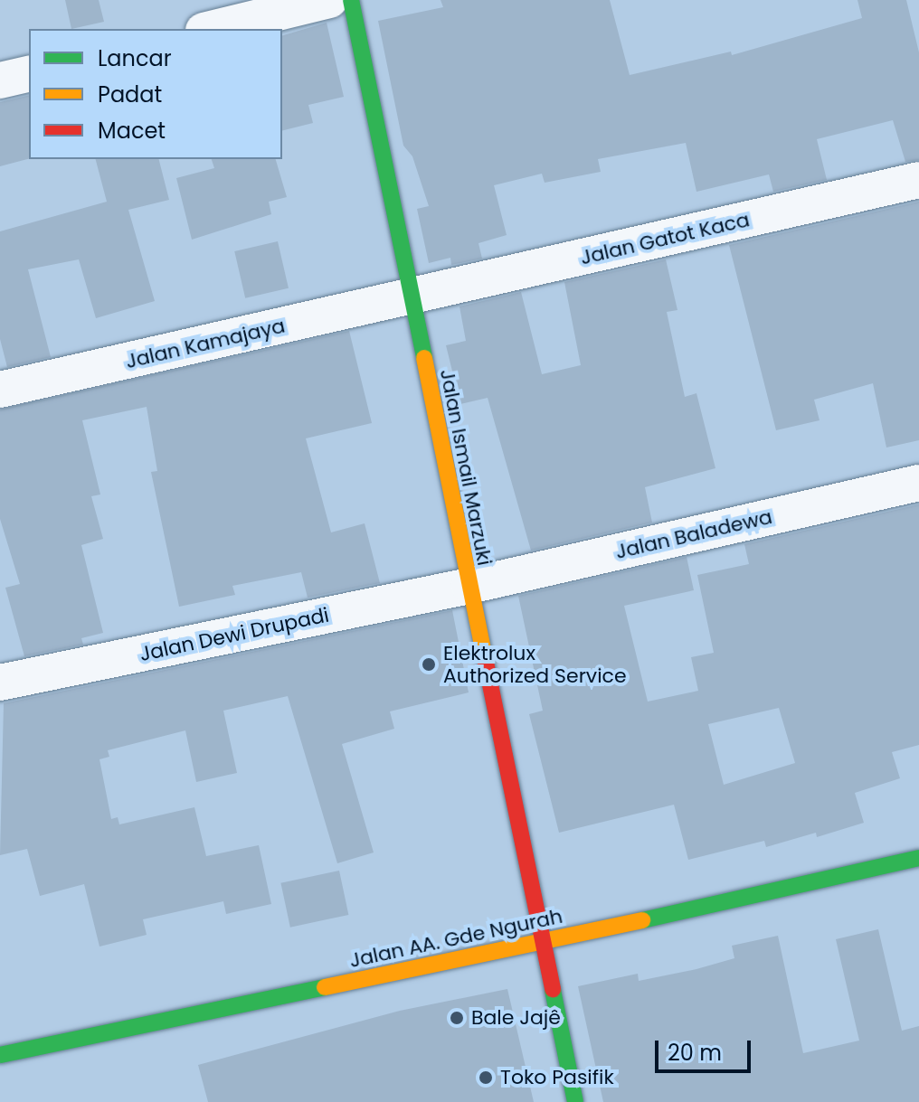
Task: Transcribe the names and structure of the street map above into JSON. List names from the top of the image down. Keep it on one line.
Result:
{"streets":{"street":["Jalan Gatot Kaca","Jalan Kamajaya","Jalan Ismail Marzuki","Jalan Baladewa","Jalan Dewi Drupadi","Jalan AA. Gde Ngurah"]},"crossings":[["Jalan Gatot Kaca","Jalan Kamajaya"],["Jalan Gatot Kaca","Jalan Ismail Marzuki"],["Jalan Kamajaya","Jalan Ismail Marzuki"],["Jalan Ismail Marzuki","Jalan Baladewa"],["Jalan Ismail Marzuki","Jalan Dewi Drupadi"],["Jalan Ismail Marzuki","Jalan AA. Gde Ngurah"],["Jalan Baladewa","Jalan Dewi Drupadi"]],"places":["Elektrolux Authorized Service","Bale Jajê","Toko Pasifik"],"legend":["Lancar","Padat","Macet"],"scale_bar":"20 m"}
